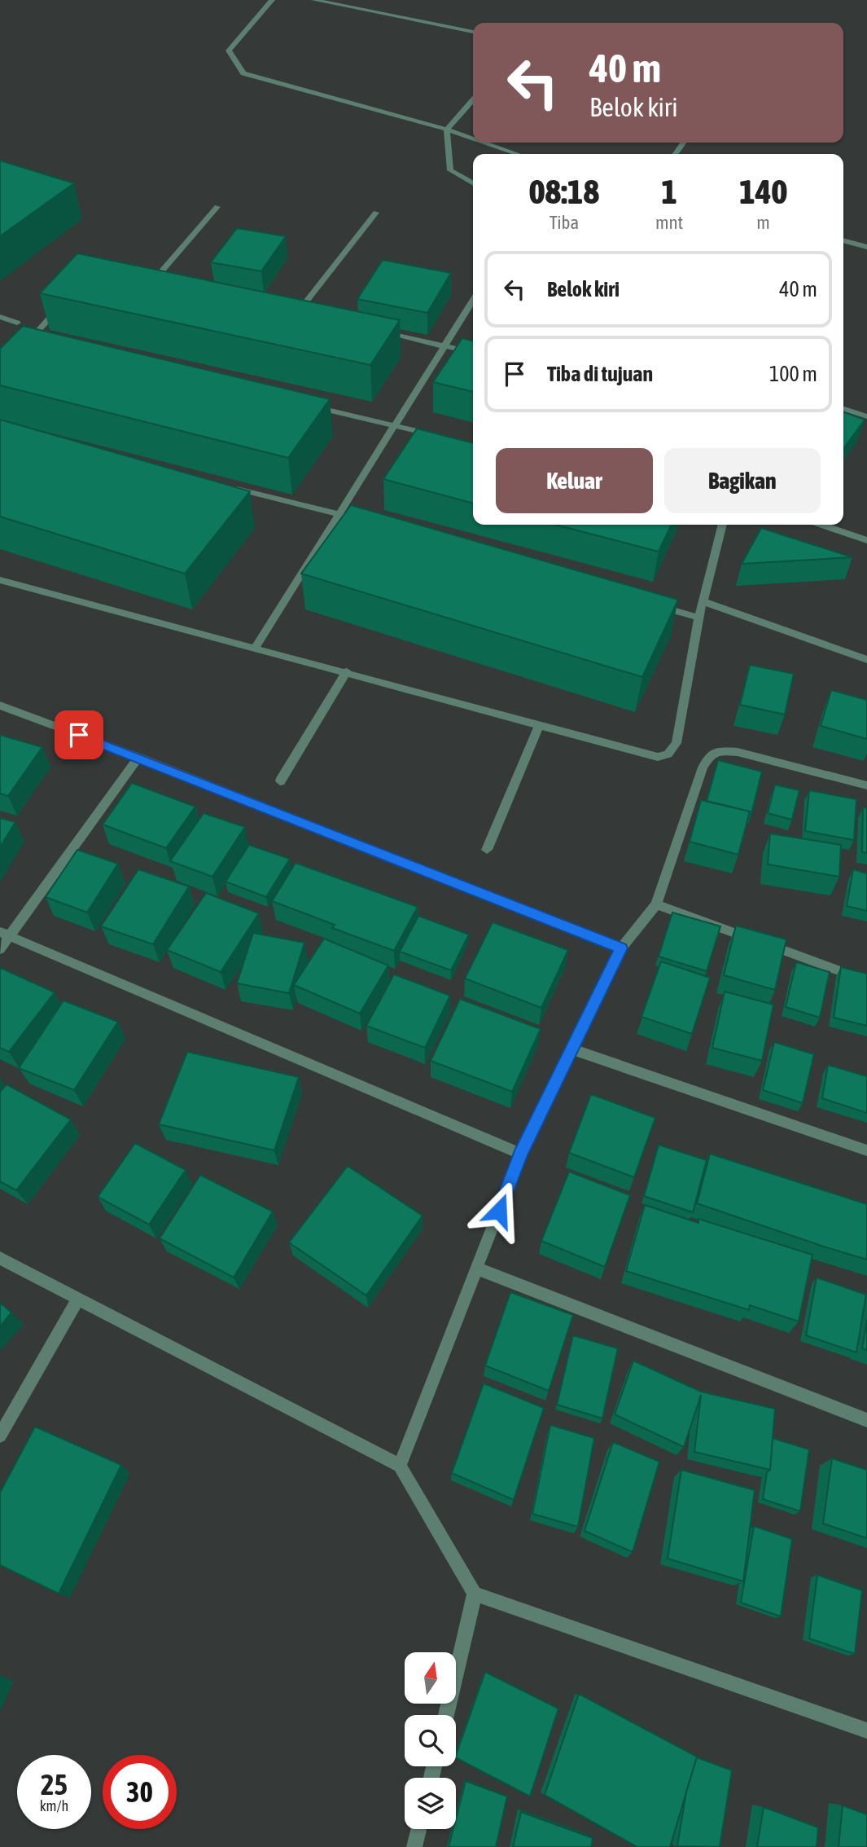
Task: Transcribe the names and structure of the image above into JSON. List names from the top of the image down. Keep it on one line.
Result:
{"north":"top","page":{"turn":["40 m","Belok kiri"],"eta":["08:18","Tiba","1","mnt","140","m"],"list":[{"name":"Belok kiri","value":"40 m"},{"name":"Tiba di tujuan","value":"100 m"}],"buttons":["Keluar","Bagikan"],"speed":"25 km/h","limit":"30"}}
